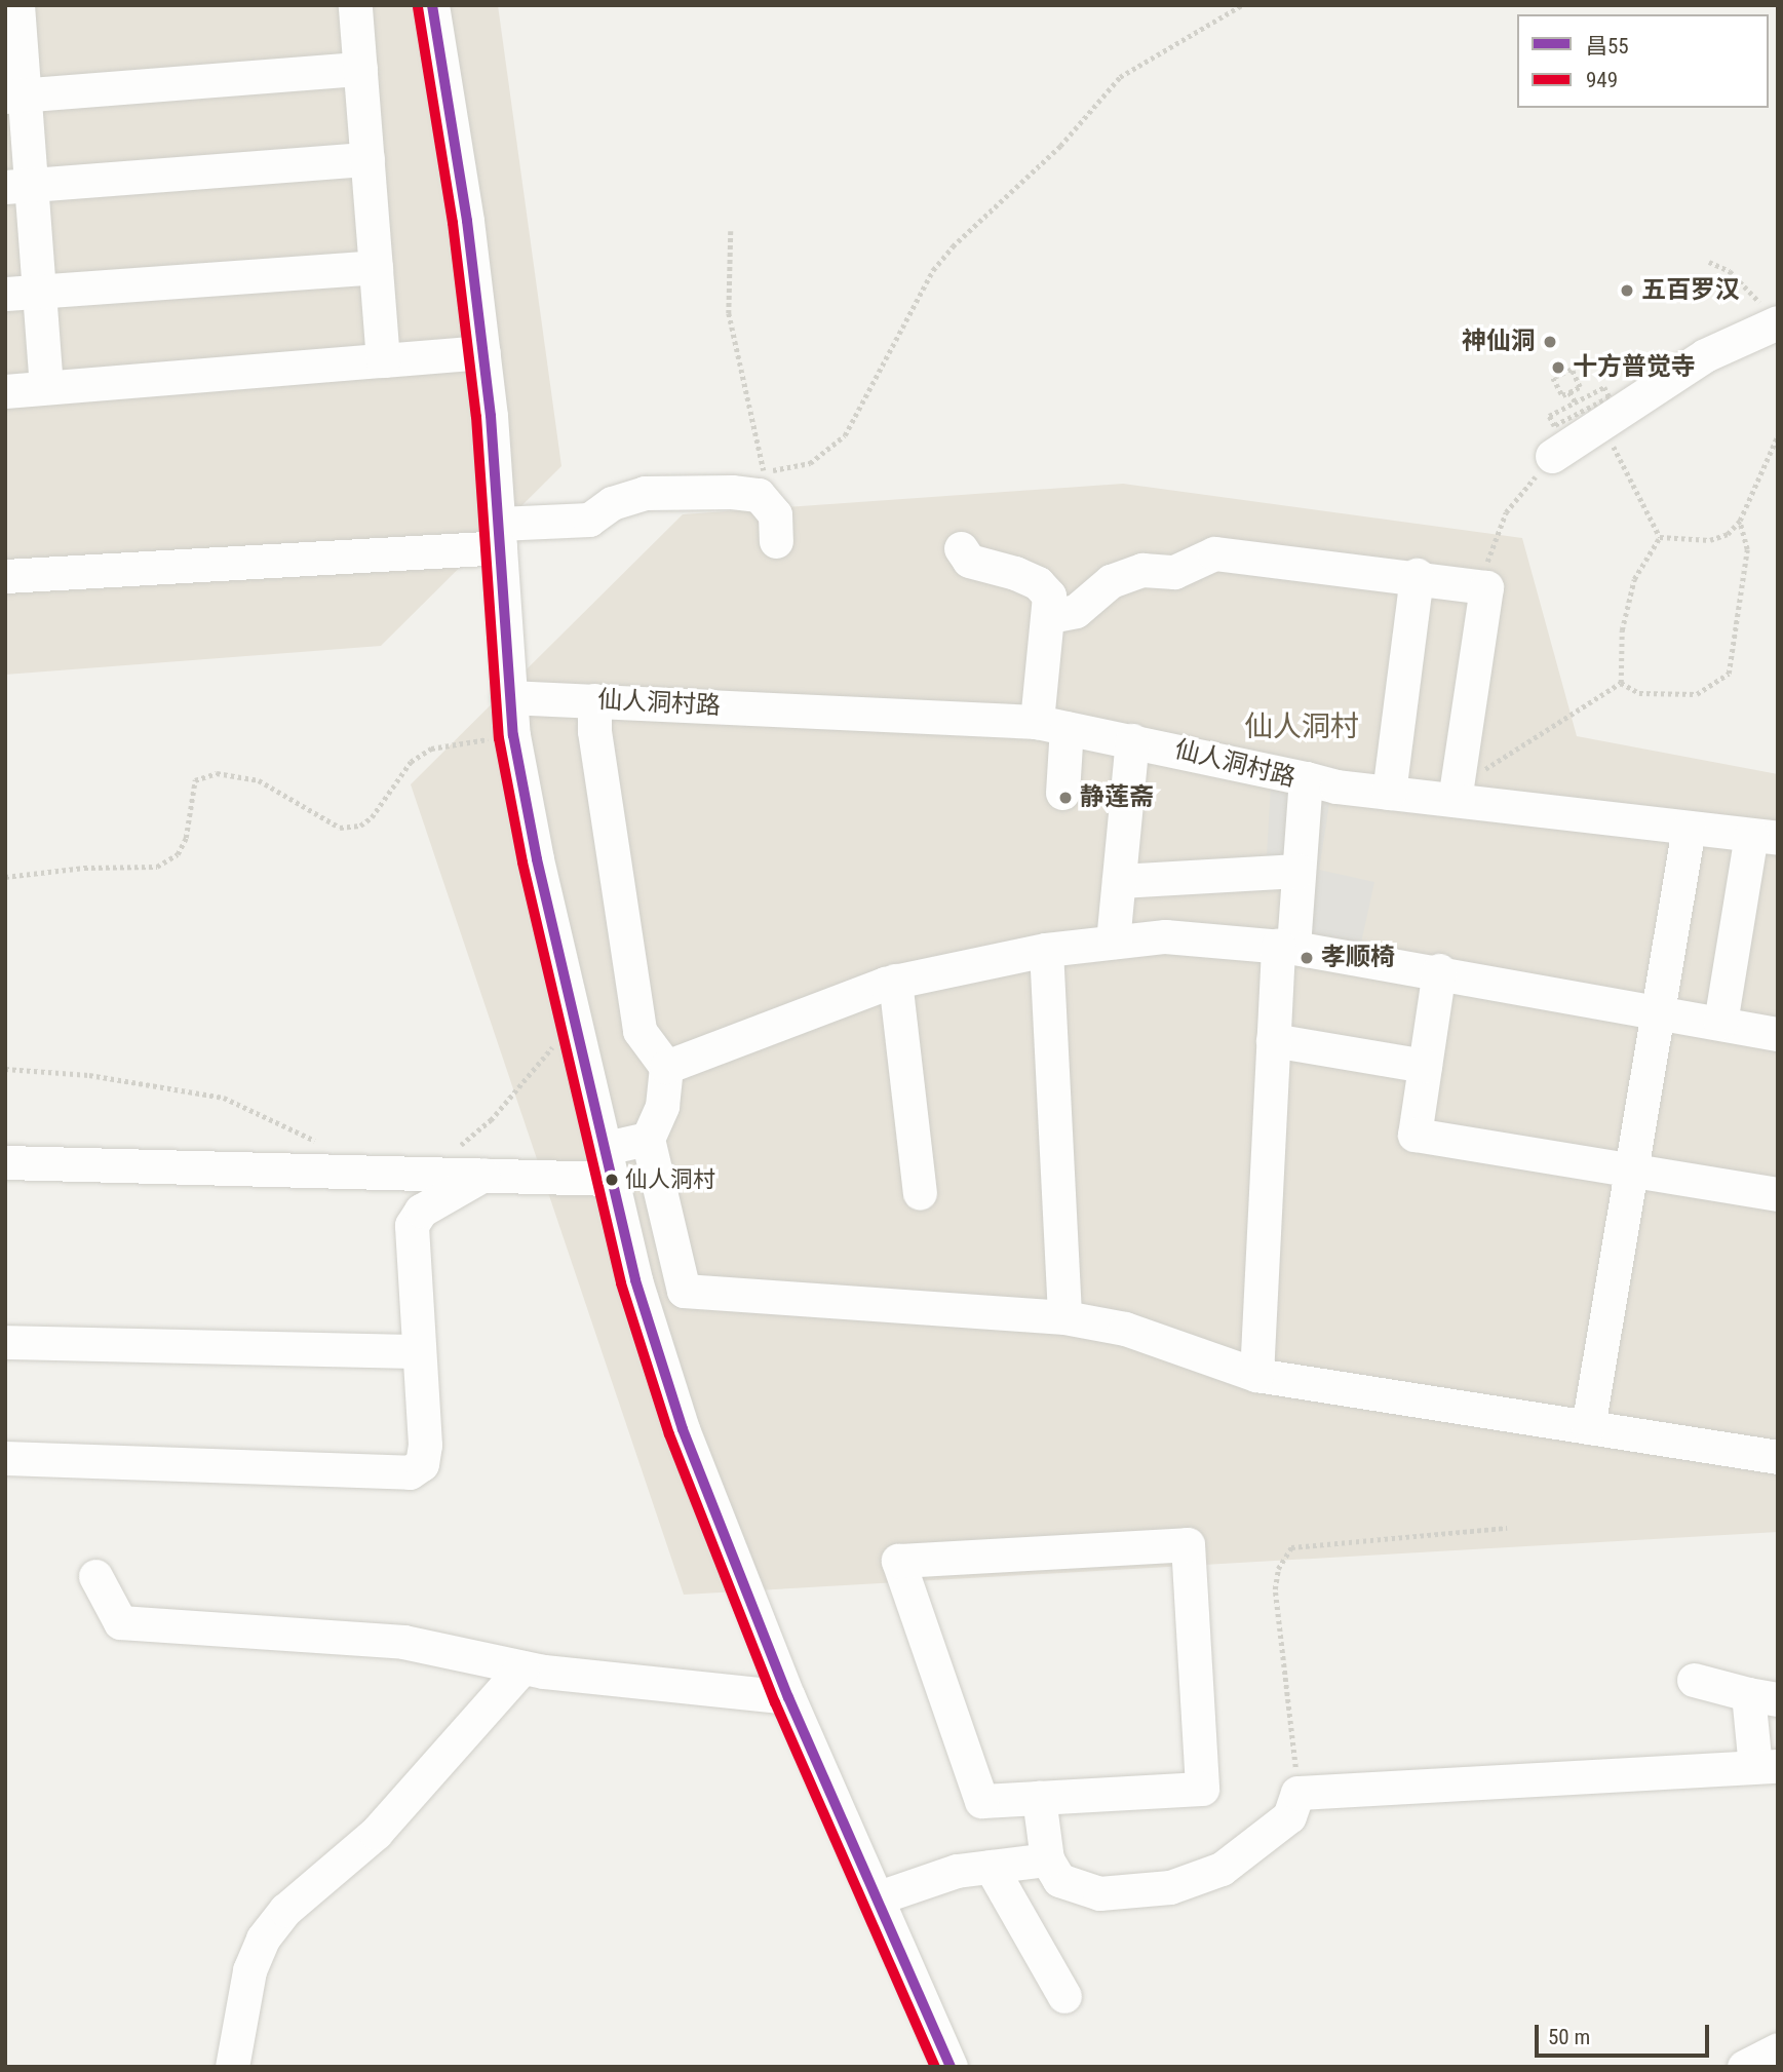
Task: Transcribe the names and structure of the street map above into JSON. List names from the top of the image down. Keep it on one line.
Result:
{"streets":{"street":["仙人洞村路"]},"districts":["仙人洞村"],"places":["五百罗汉","神仙洞","十方普觉寺","静莲斋","孝顺椅","仙人洞村"],"lines":["transit line 昌55","transit line 949"],"legend":["昌55","949"],"scale_bar":"50 m"}
